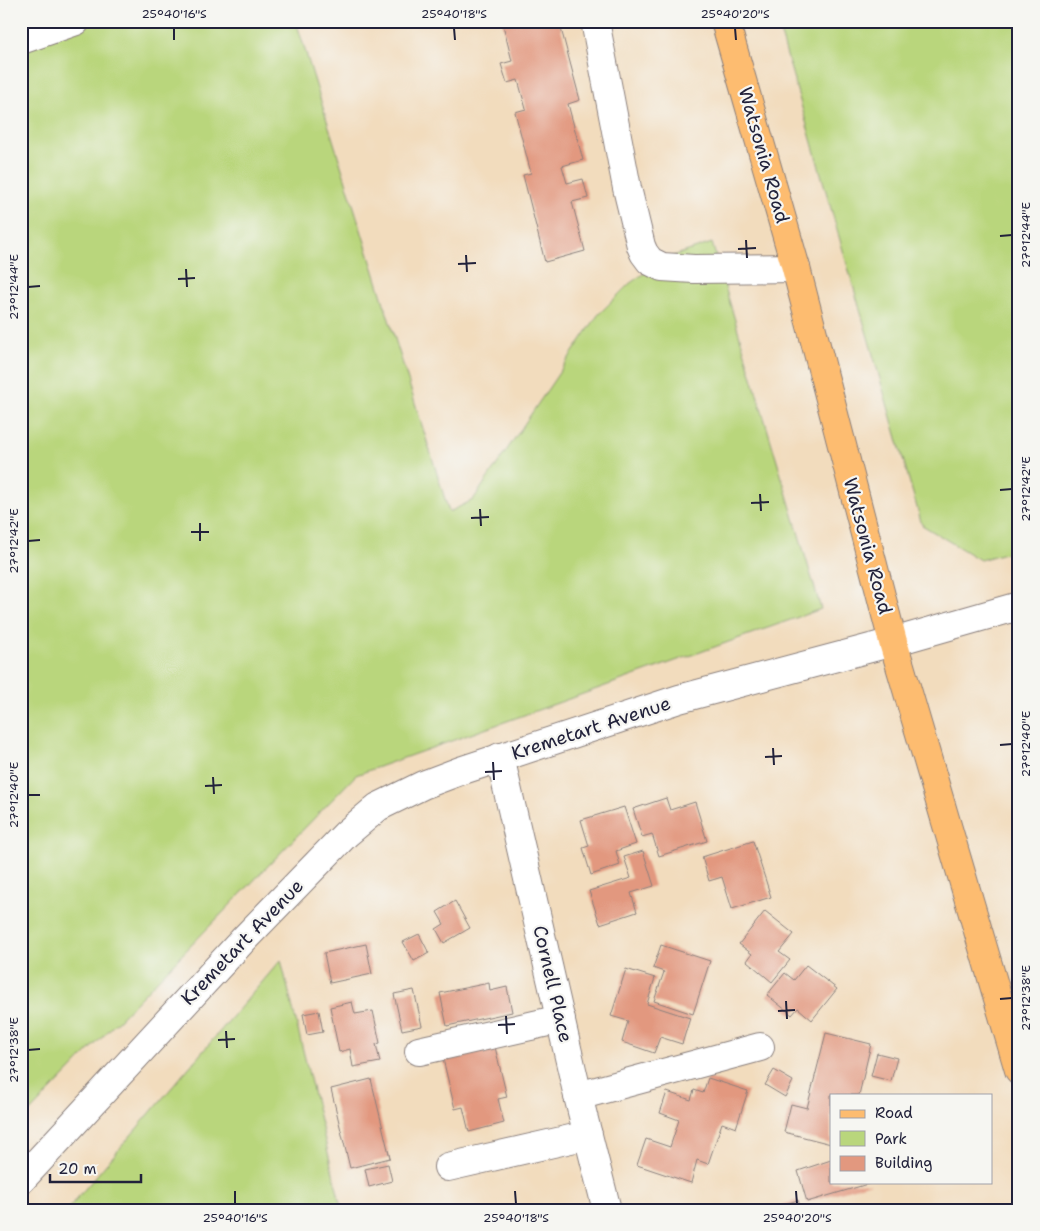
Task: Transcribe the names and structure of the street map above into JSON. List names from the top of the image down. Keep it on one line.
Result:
{"streets":{"main road":["Watsonia Road"],"street":["Kremetart Avenue","Cornell Place"]},"crossings":[["Watsonia Road","Kremetart Avenue"],["Kremetart Avenue","Cornell Place"]],"legend":["Road","Park","Building"],"scale_bar":"20 m","coordinates":["25°40'16\"S","25°40'18\"S","25°40'20\"S","27°12'44\"E","27°12'42\"E","27°12'40\"E","27°12'38\"E"]}
